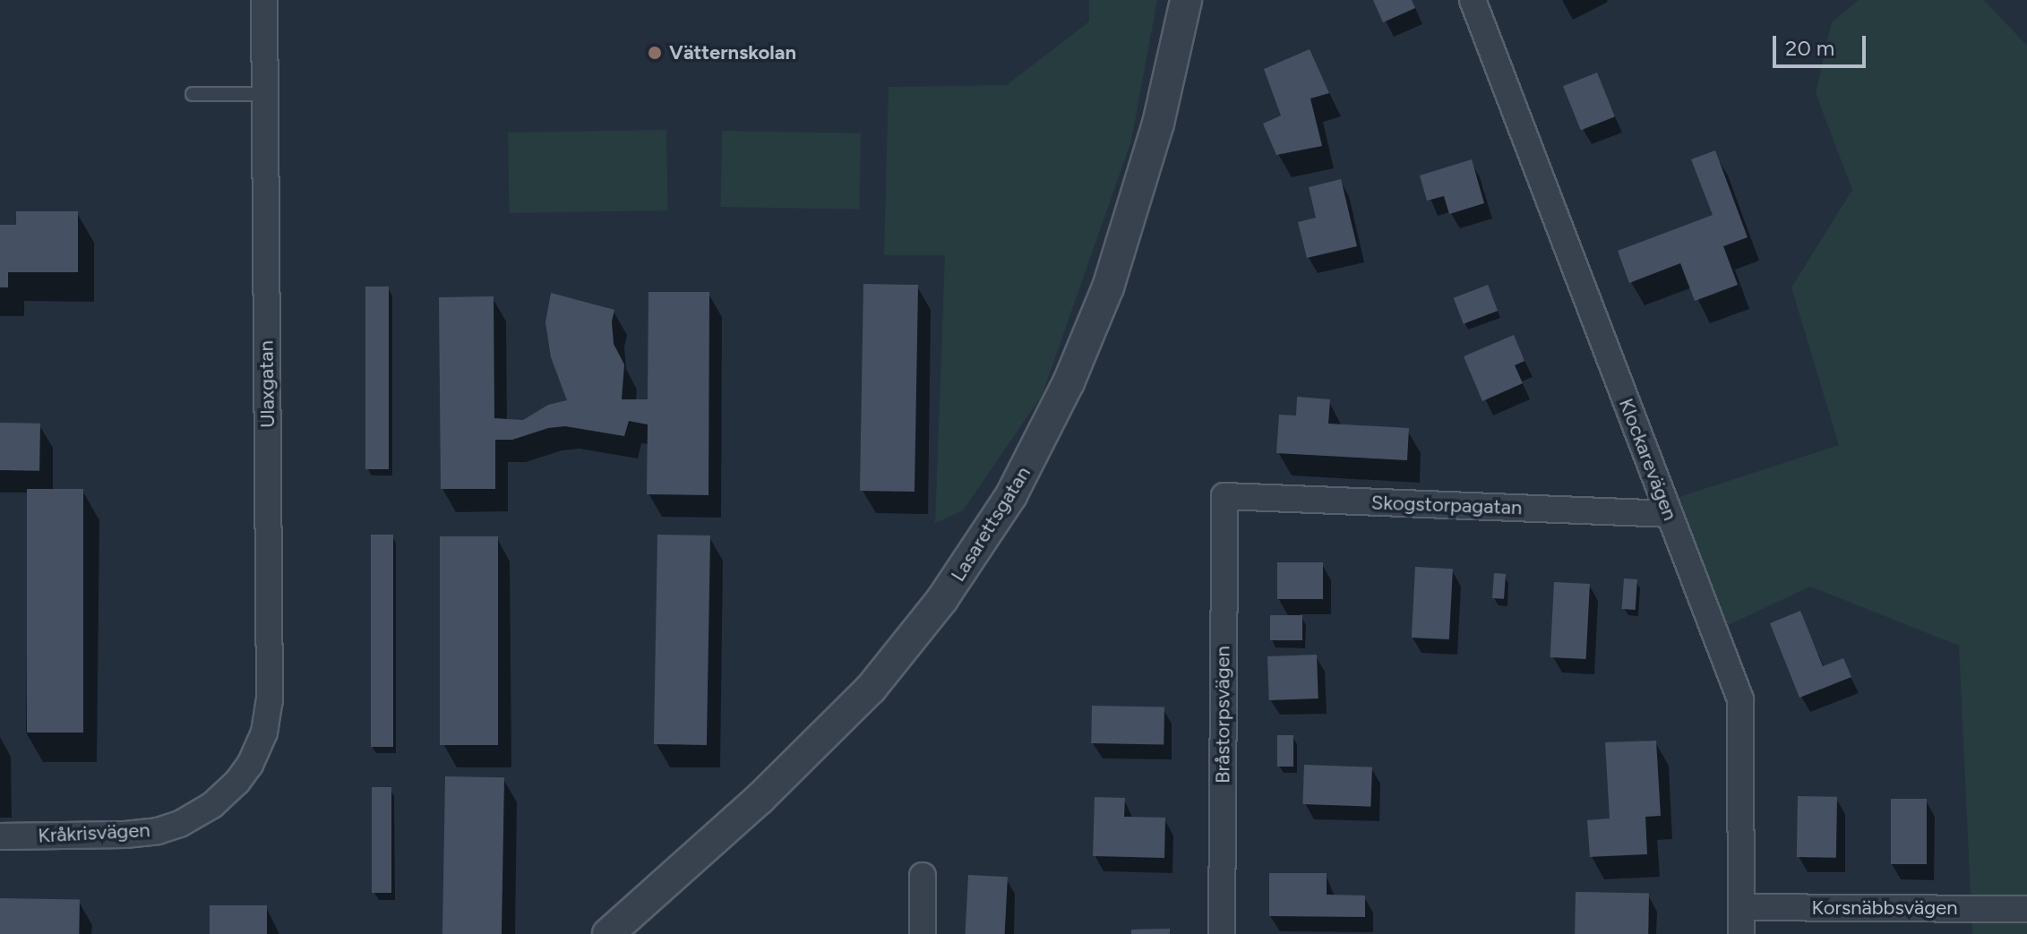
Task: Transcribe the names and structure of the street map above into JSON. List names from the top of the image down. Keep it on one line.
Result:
{"streets":{"street":["Ulaxgatan","Klockarevägen","Skogstorpagatan","Lasarettsgatan","Bråstorpsvägen","Kråkrisvägen","Korsnäbbsvägen"]},"crossings":[["Ulaxgatan","Kråkrisvägen"],["Klockarevägen","Skogstorpagatan"],["Klockarevägen","Korsnäbbsvägen"],["Skogstorpagatan","Bråstorpsvägen"]],"places":["Vätternskolan"],"scale_bar":"20 m"}
